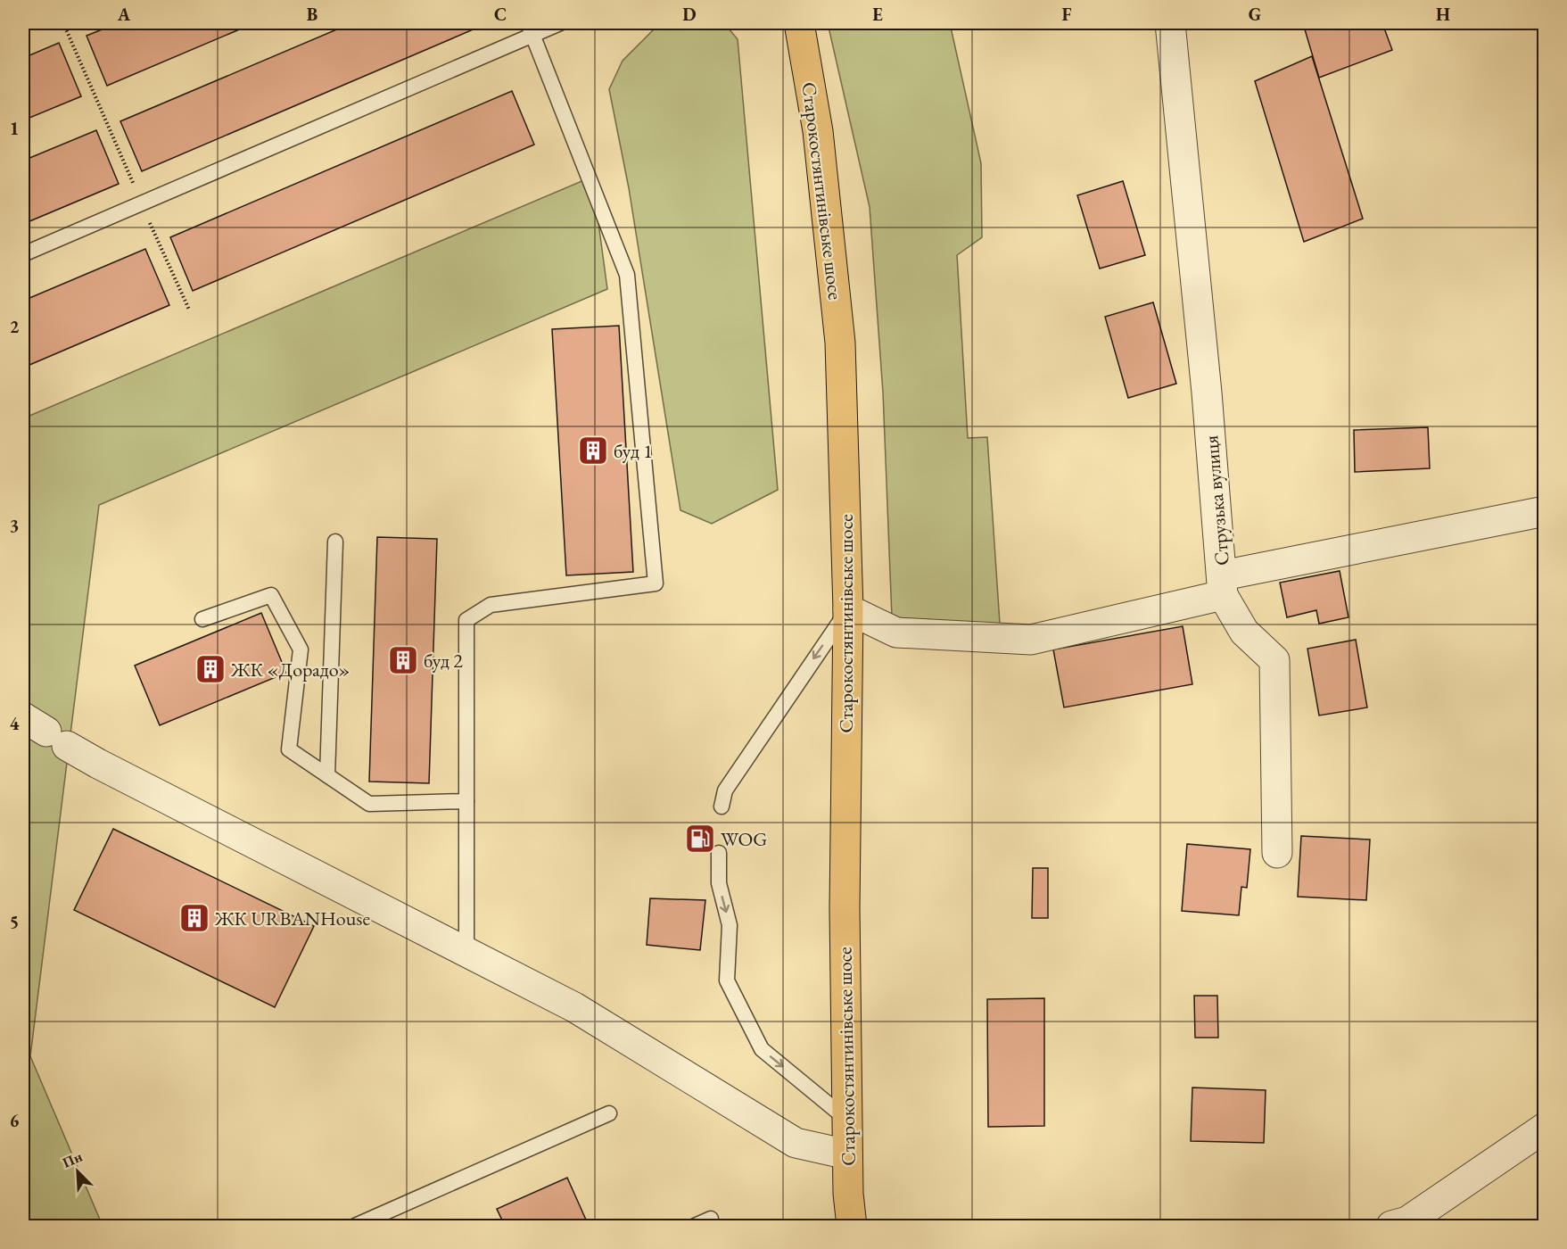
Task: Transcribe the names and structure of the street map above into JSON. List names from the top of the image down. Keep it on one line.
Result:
{"streets":{"main road":["Старокостянтинівське шосе"],"street":["Струзька вулиця"]},"crossings":[["Старокостянтинівське шосе","Струзька вулиця"]],"places":{"building":["буд 1","буд 2","ЖК «Дорадо»","ЖК URBANHouse"],"fuel station":["WOG"]},"north":"top left","grid":{"columns":["A","B","C","D","E","F","G","H"],"rows":["1","2","3","4","5","6"]}}
